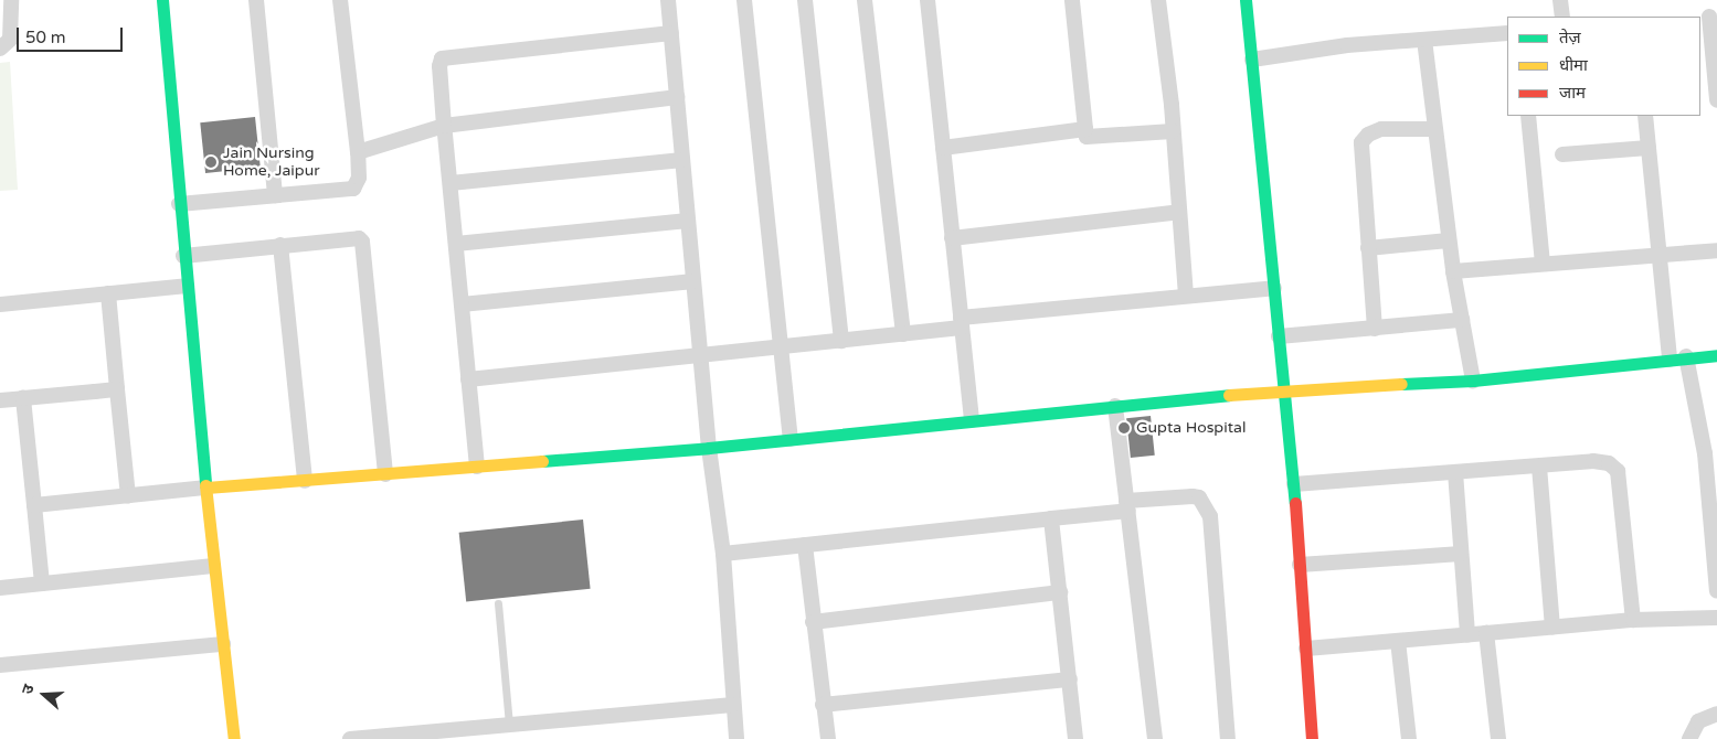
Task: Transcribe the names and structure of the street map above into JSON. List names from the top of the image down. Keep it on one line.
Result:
{"places":["Jain Nursing Home, Jaipur","Gupta Hospital"],"legend":["तेज़","धीमा","जाम"],"scale_bar":"50 m","north":"left"}
